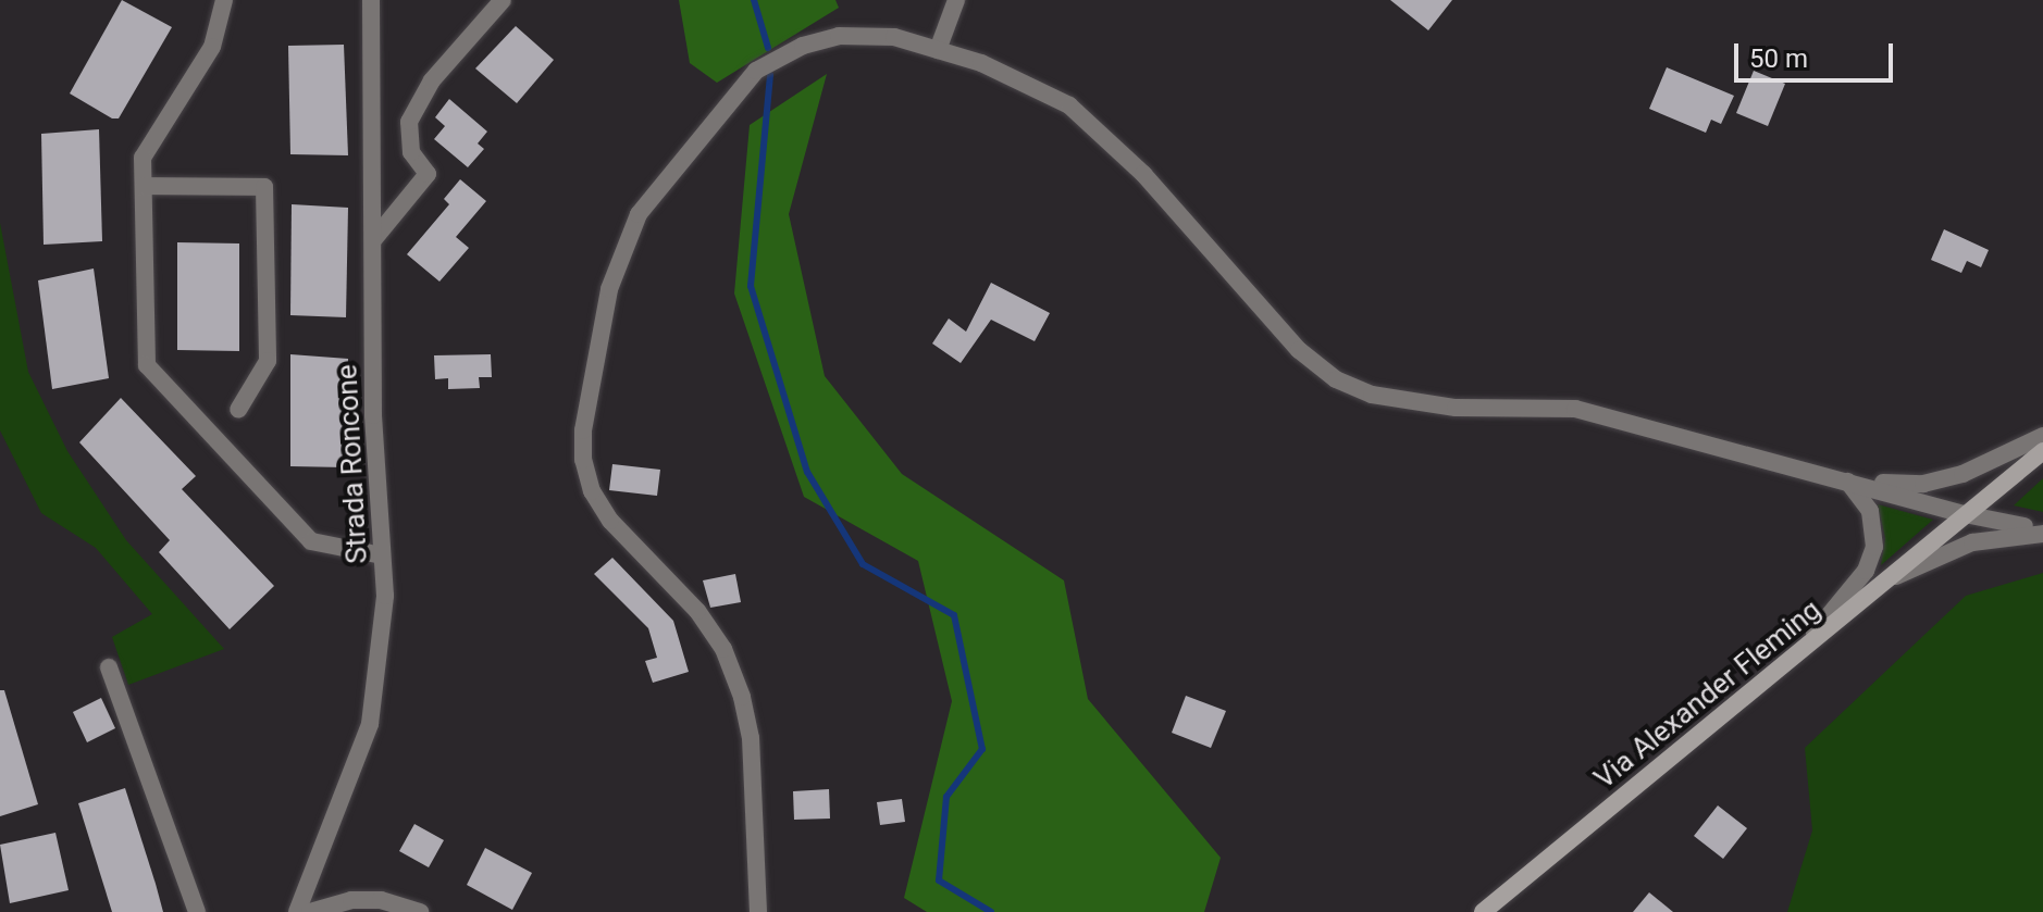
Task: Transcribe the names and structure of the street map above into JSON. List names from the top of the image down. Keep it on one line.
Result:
{"streets":{"main road":["Via Alexander Fleming"],"street":["Strada Roncone"]},"scale_bar":"50 m"}
